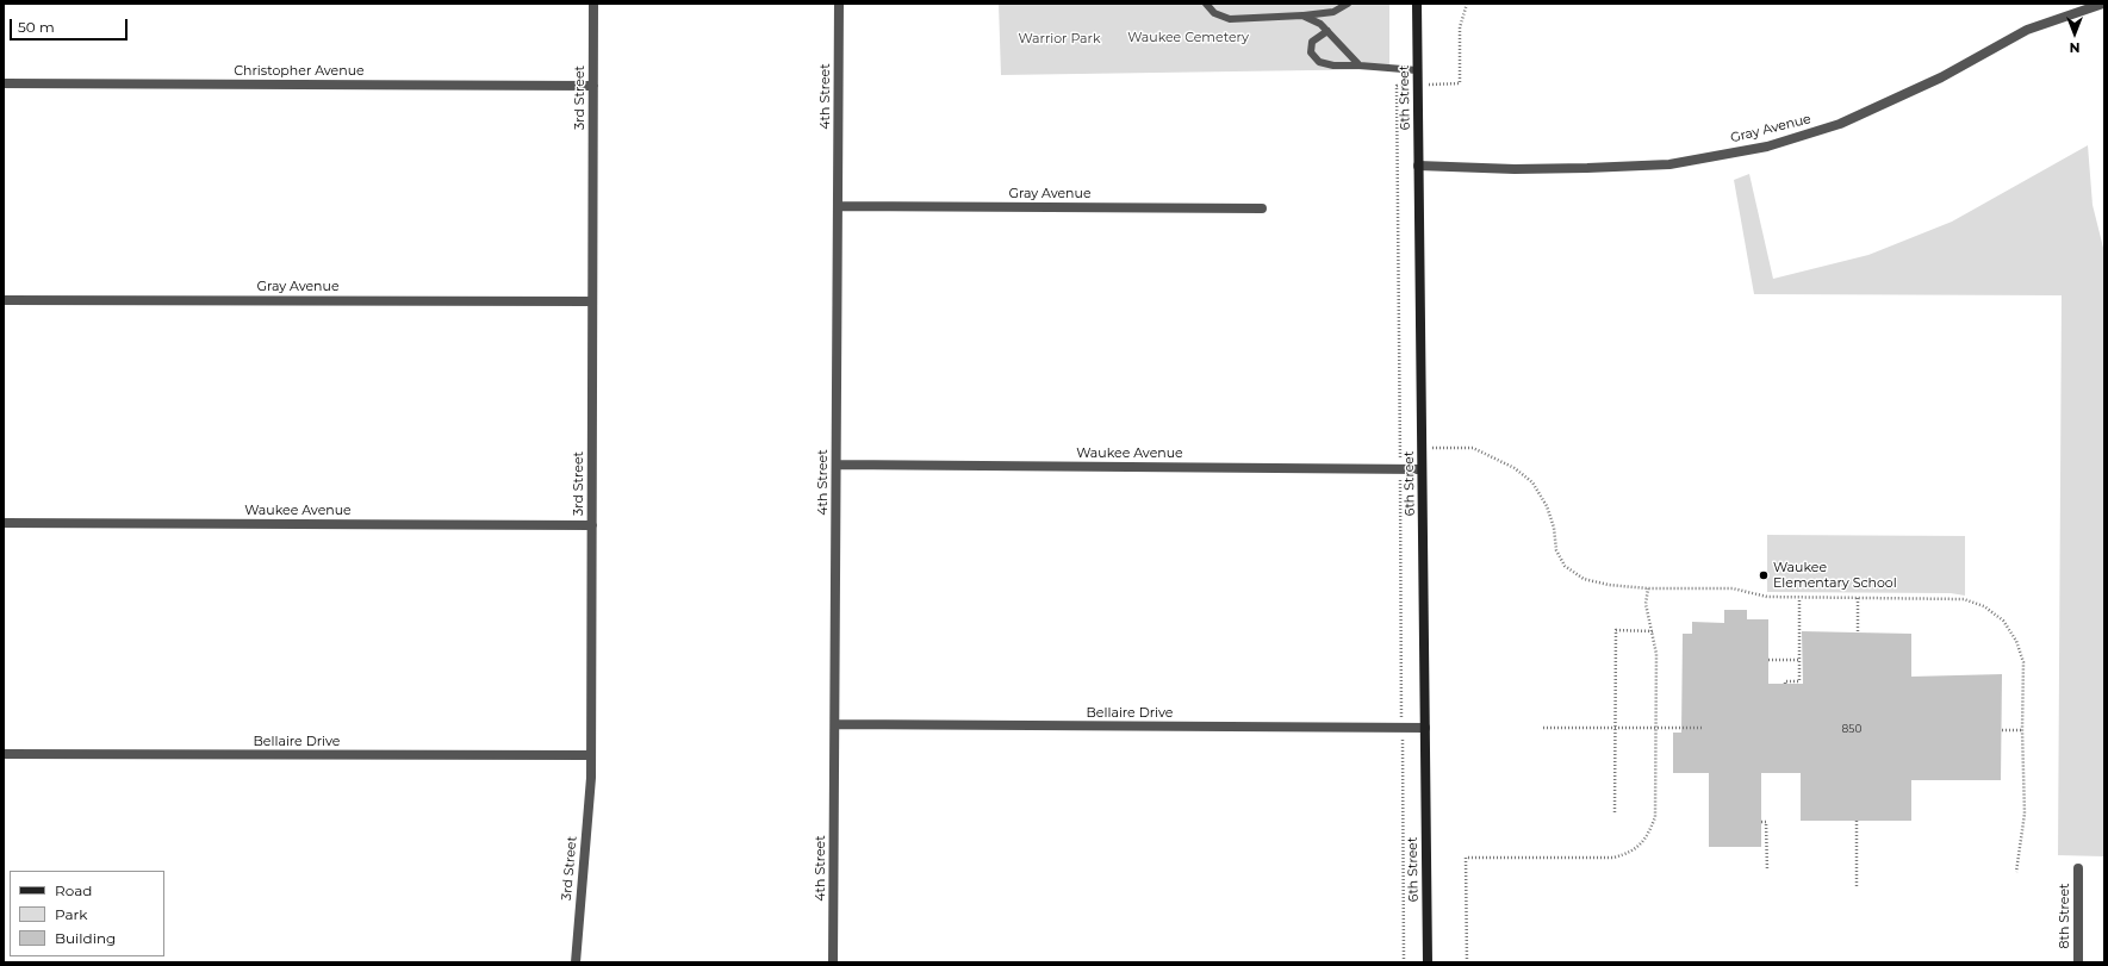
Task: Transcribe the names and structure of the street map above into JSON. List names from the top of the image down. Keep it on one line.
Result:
{"streets":{"main road":["6th Street"],"street":["Christopher Avenue","4th Street","3rd Street","Gray Avenue","Waukee Avenue","Bellaire Drive","8th Street"]},"crossings":[["Christopher Avenue","3rd Street"],["4th Street","Gray Avenue"],["4th Street","Waukee Avenue"],["4th Street","Bellaire Drive"],["3rd Street","Gray Avenue"],["3rd Street","Waukee Avenue"],["3rd Street","Bellaire Drive"],["6th Street","Gray Avenue"],["6th Street","Waukee Avenue"],["6th Street","Bellaire Drive"]],"parks":["Waukee Cemetery","Warrior Park"],"places":["Waukee Elementary School"],"house_numbers":["850"],"legend":["Road","Park","Building"],"scale_bar":"50 m","north":"bottom"}
